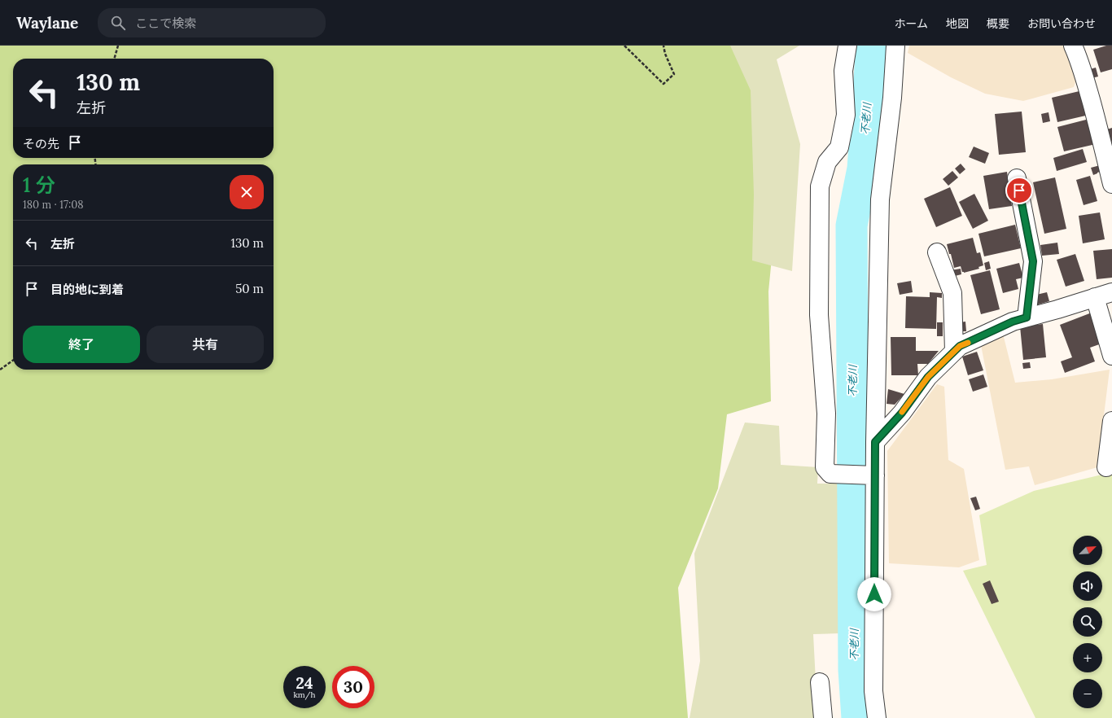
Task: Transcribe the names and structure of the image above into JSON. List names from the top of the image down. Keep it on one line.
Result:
{"water":["不老川"],"north":"top right","page":{"header":"Waylane","search":"ここで検索","nav":["ホーム","地図","概要","お問い合わせ"],"turn":["130 m","左折"],"then":"その先","heading":["1 分","180 m · 17:08"],"list":[{"name":"左折","value":"130 m"},{"name":"目的地に到着","value":"50 m"}],"buttons":["終了","共有"],"map_buttons":["+","−"],"speed":"24 km/h","limit":"30"}}
